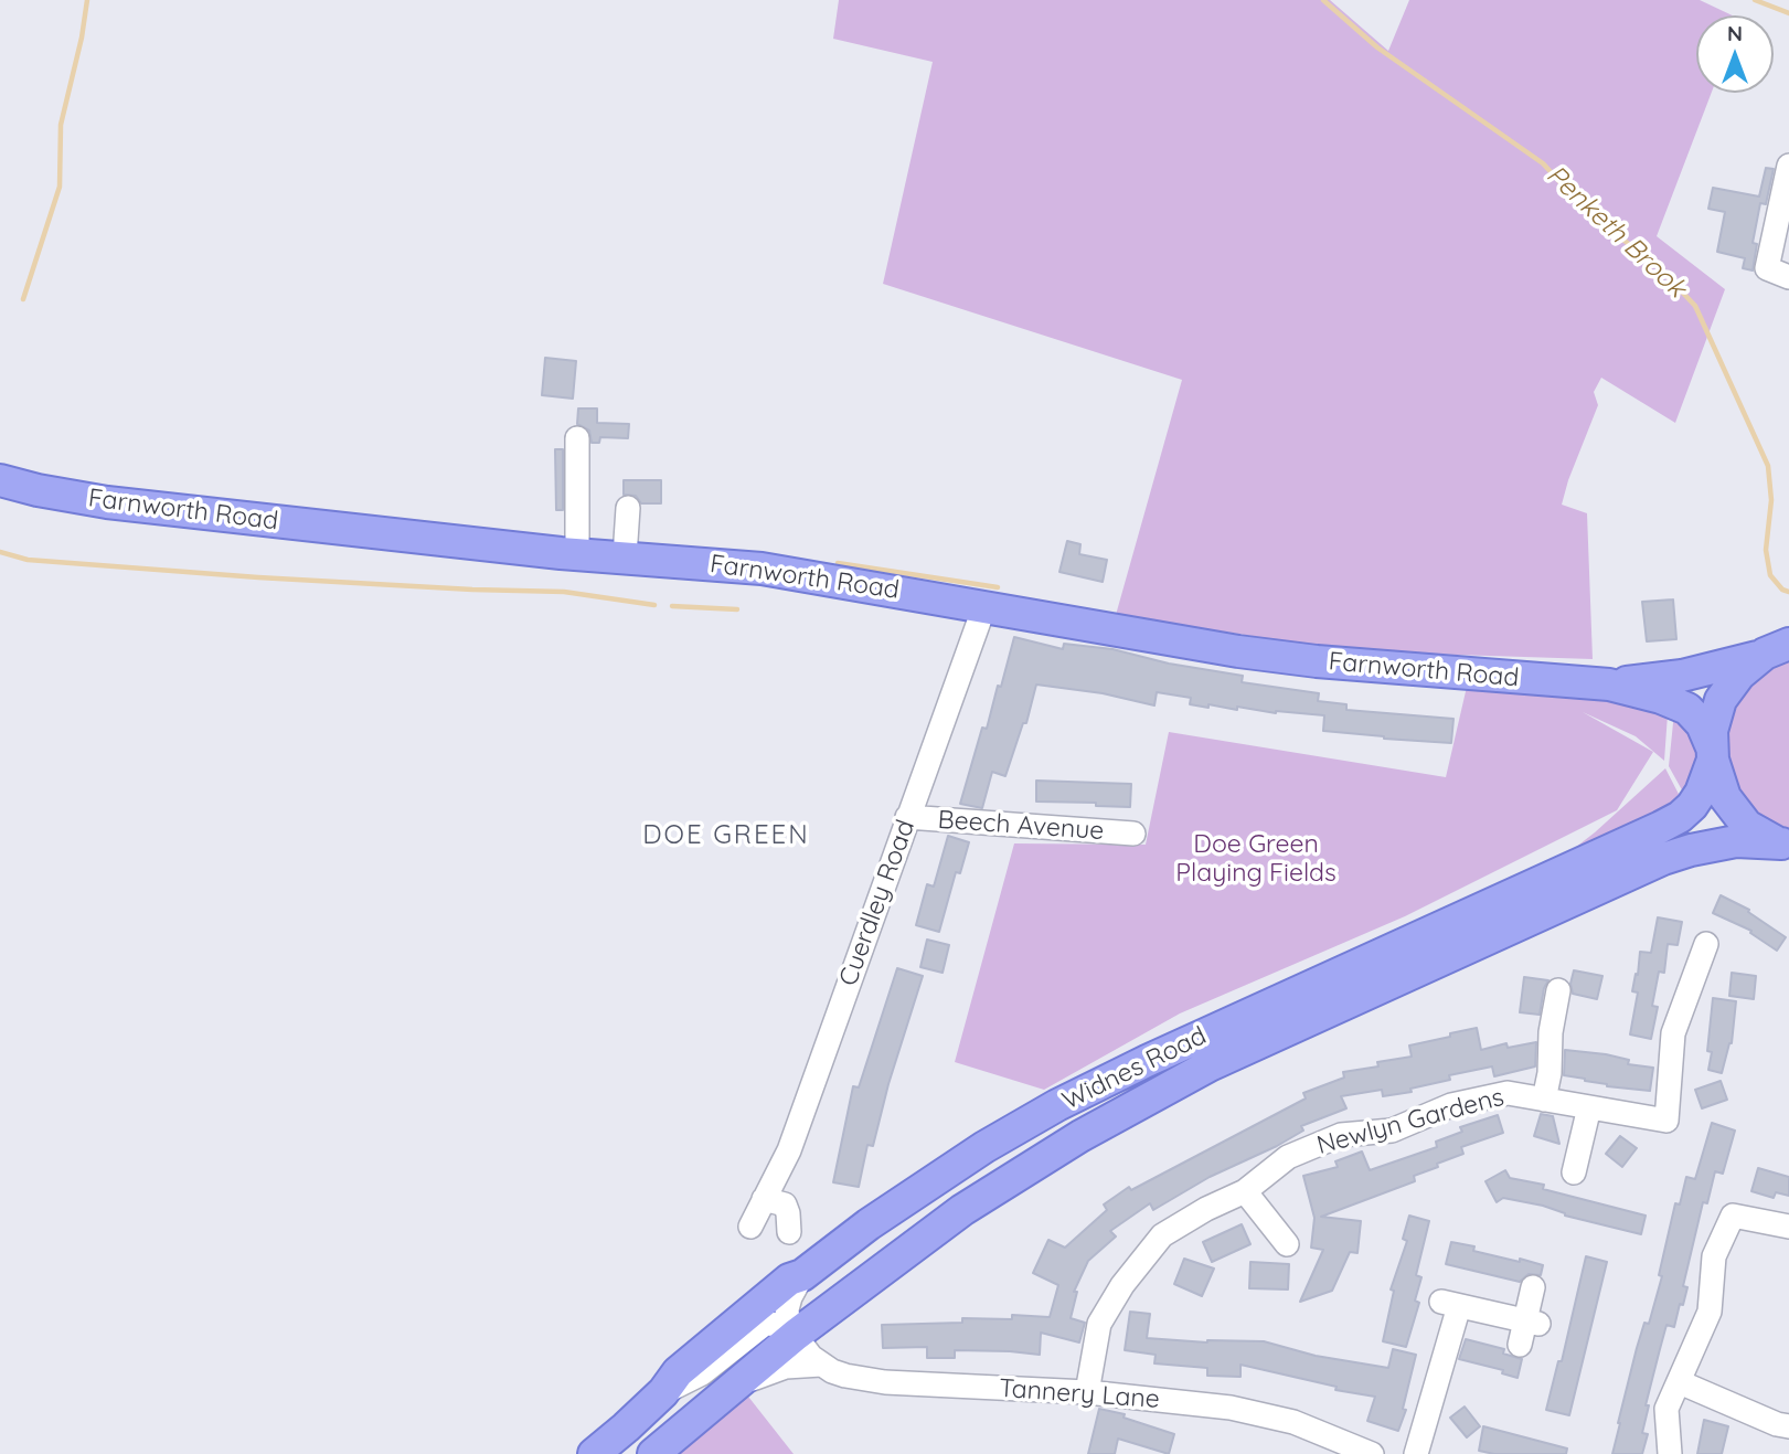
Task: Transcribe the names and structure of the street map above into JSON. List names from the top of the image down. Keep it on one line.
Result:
{"streets":{"main road":["Farnworth Road","Widnes Road"],"street":["Beech Avenue","Cuerdley Road","Newlyn Gardens","Tannery Lane"]},"crossings":[["Farnworth Road","Cuerdley Road"],["Farnworth Road","Widnes Road"],["Beech Avenue","Cuerdley Road"],["Widnes Road","Tannery Lane"],["Newlyn Gardens","Tannery Lane"]],"districts":["DOE GREEN"],"water":["Penketh Brook"],"parks":["Doe Green Playing Fields"],"north":"top"}
